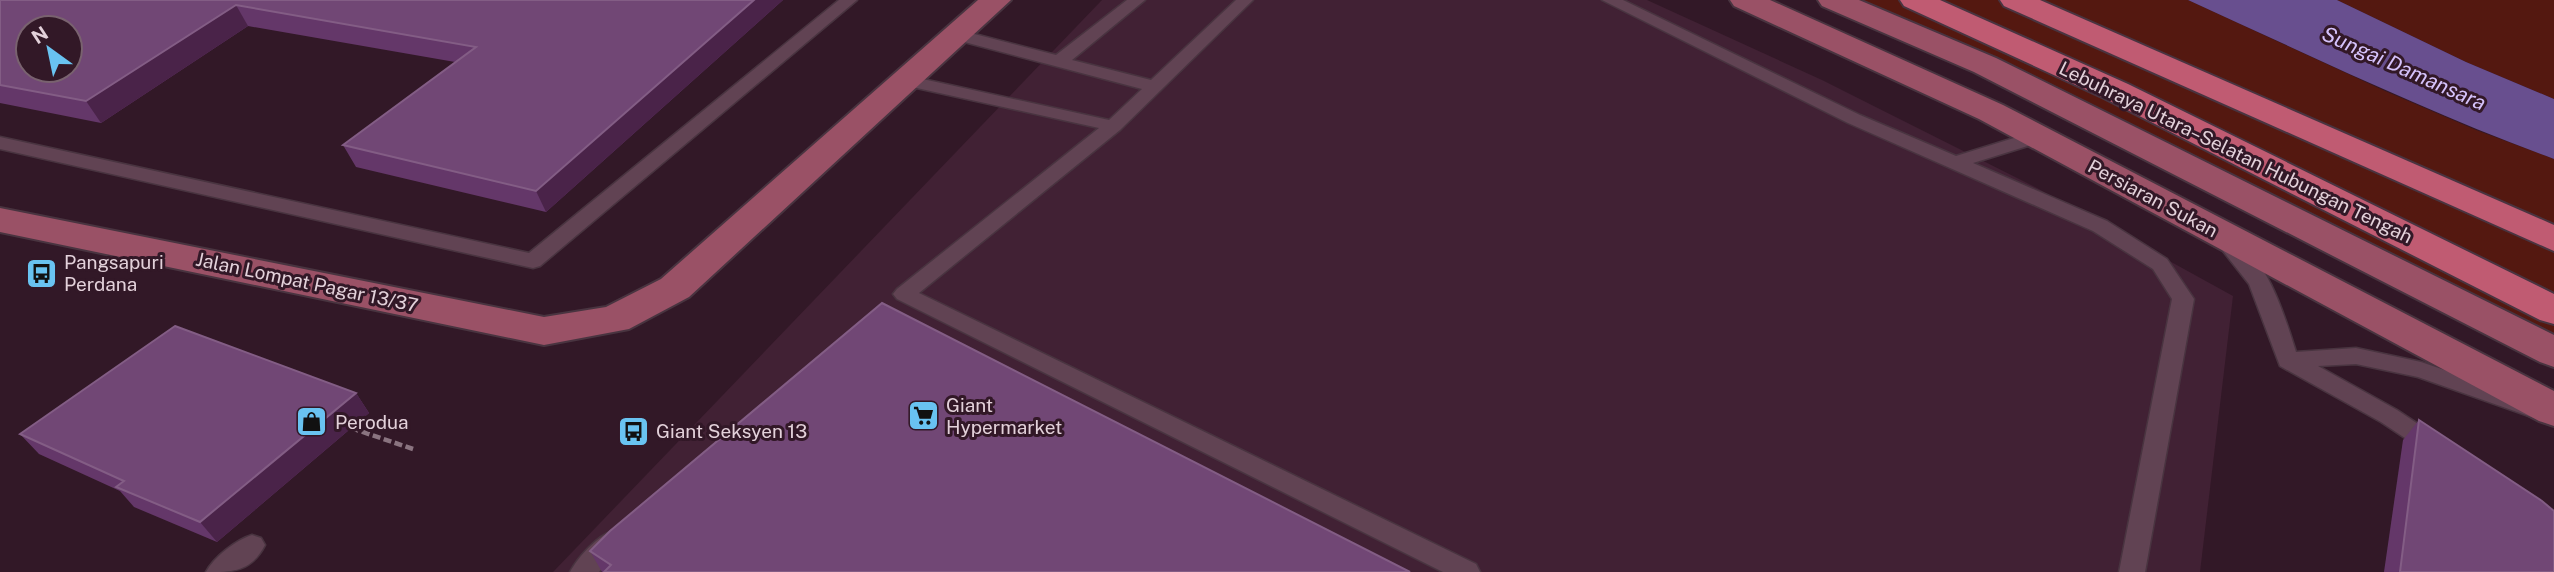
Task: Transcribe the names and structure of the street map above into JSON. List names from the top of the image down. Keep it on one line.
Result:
{"streets":{"highway":["Lebuhraya Utara–Selatan Hubungan Tengah"],"main road":["Persiaran Sukan","Jalan Lompat Pagar 13/37"]},"water":["Sungai Damansara"],"places":{"bus stop":["Pangsapuri Perdana","Giant Seksyen 13"],"supermarket":["Giant Hypermarket"],"shop":["Perodua"]},"north":"top left"}
